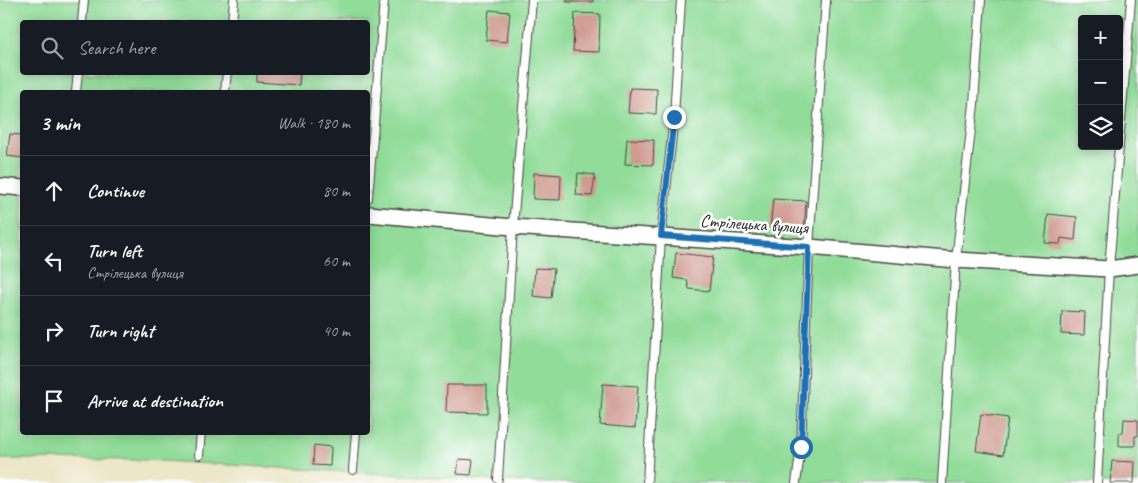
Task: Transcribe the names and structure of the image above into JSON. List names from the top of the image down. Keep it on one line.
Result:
{"streets":{"street":["Стрілецька вулиця"]},"page":{"map_buttons":["+","−"],"search":"Search here","heading":["3 min","Walk · 180 m"],"list":[["Continue","80 m"],["Turn left","Стрілецька вулиця","60 m"],["Turn right","40 m"],"Arrive at destination"]}}
